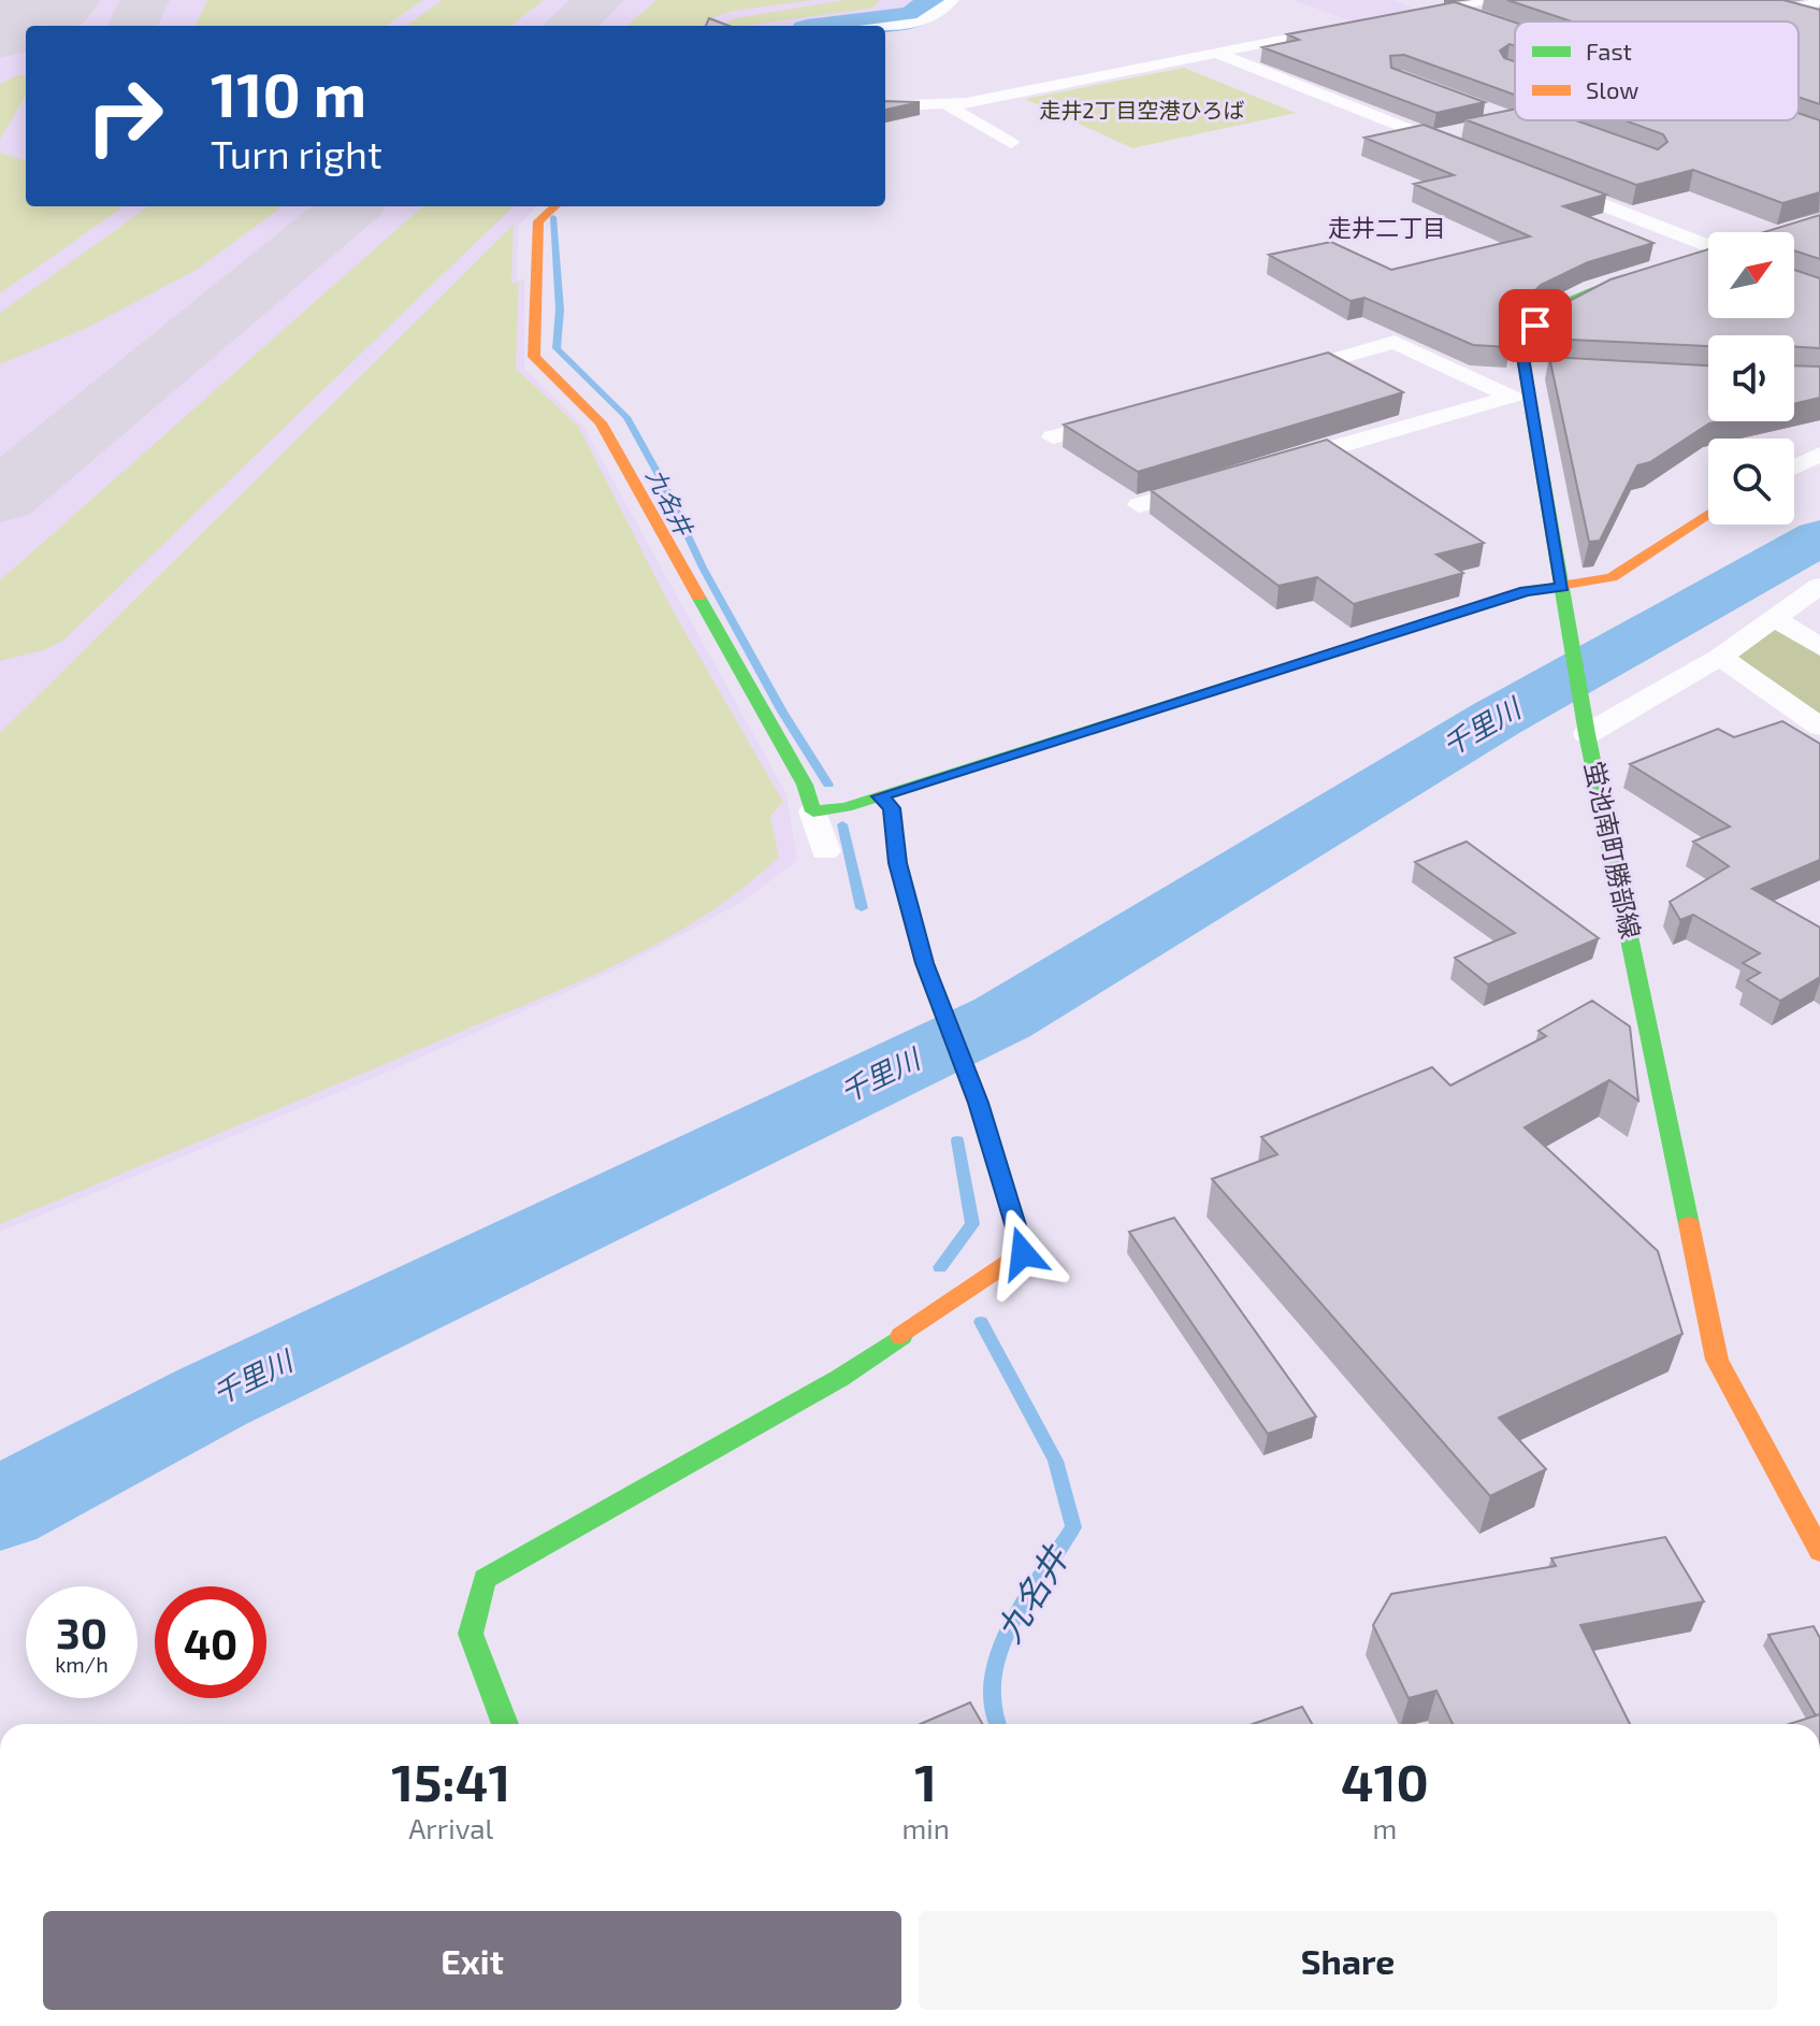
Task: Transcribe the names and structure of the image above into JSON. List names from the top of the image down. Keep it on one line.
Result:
{"streets":{"street":["蛍池南町勝部線"]},"districts":["走井二丁目"],"water":["九名井","千里川"],"parks":["走井2丁目空港ひろば"],"legend":["Fast","Slow"],"north":"top right","page":{"turn":["110 m","Turn right"],"speed":"30 km/h","limit":"40","eta":["15:41","Arrival","1","min","410","m"],"buttons":["Exit","Share"]}}
